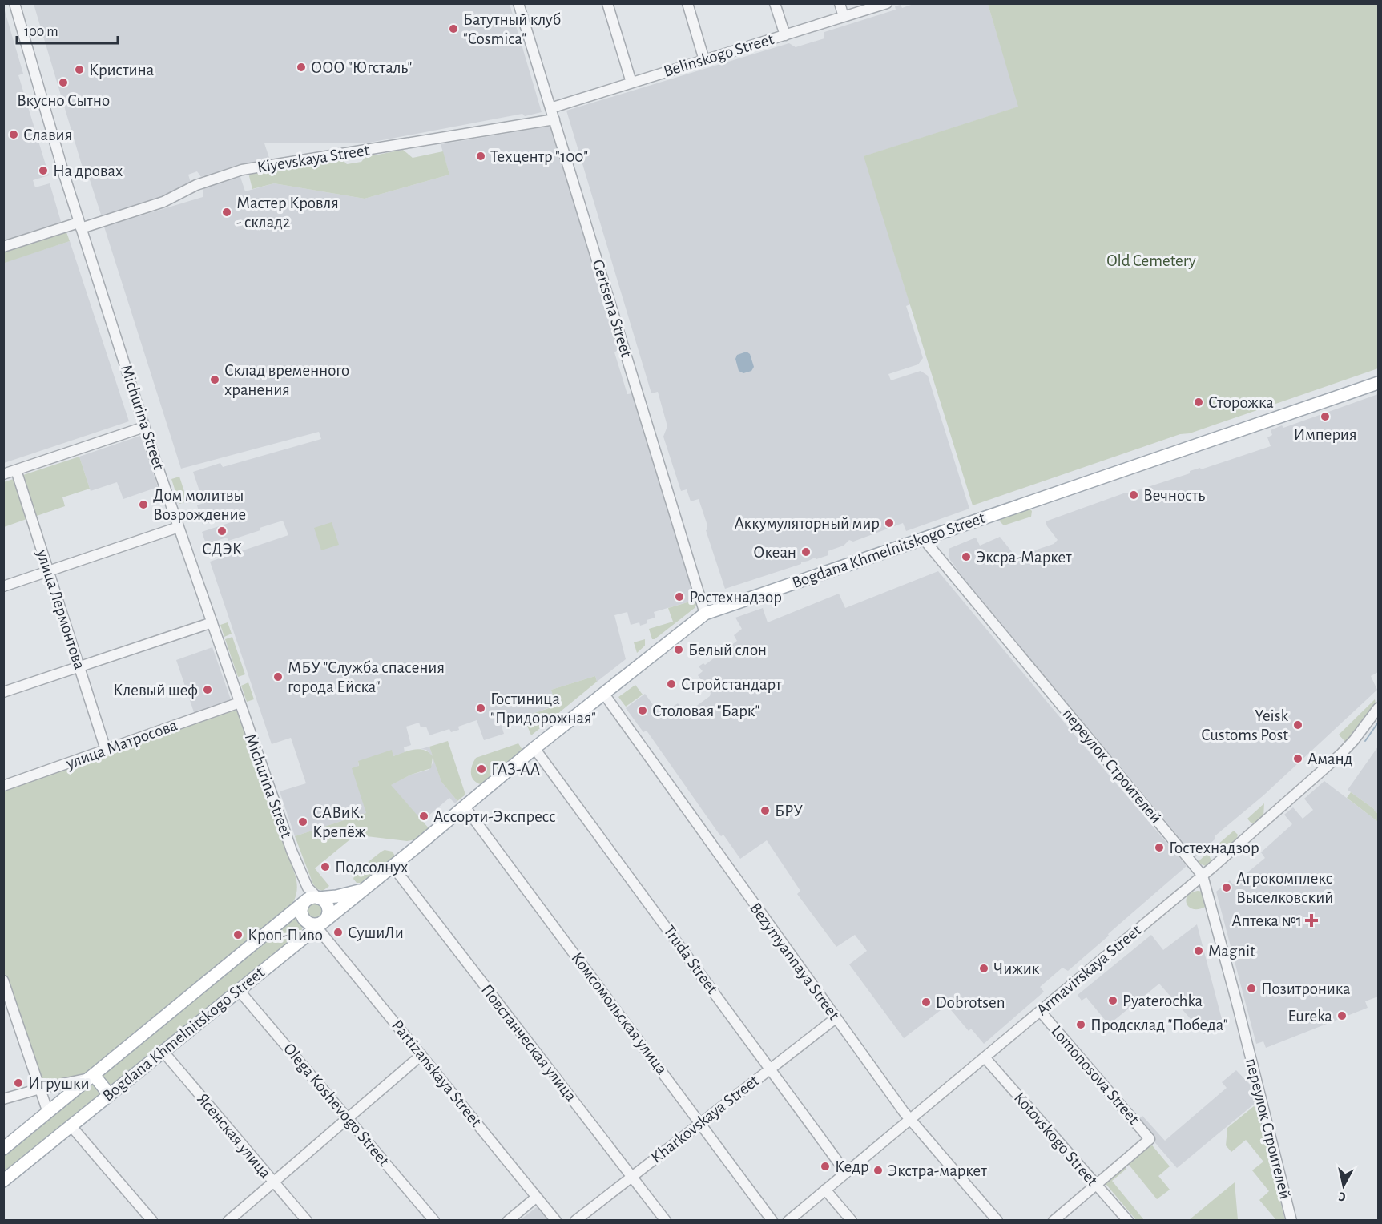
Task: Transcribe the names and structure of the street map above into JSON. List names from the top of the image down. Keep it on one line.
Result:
{"streets":{"main road":["Bogdana Khmelnitskogo Street"],"street":["Belinskogo Street","Kiyevskaya Street","Gertsena Street","Michurina Street","улица Лермонтова","улица Матросова","переулок Строителей","Truda Street","Bezymyannaya Street","Armavirskaya Street","Комсомольская улица","Повстанческая улица","Partizanskaya Street","Lomonosova Street","Olega Koshevogo Street","Kharkovskaya Street","Ясенская улица","Kotovskogo Street"]},"crossings":[["Belinskogo Street","Gertsena Street"],["Kiyevskaya Street","Gertsena Street"],["Kiyevskaya Street","Michurina Street"],["Gertsena Street","Bogdana Khmelnitskogo Street"],["Michurina Street","Bogdana Khmelnitskogo Street"],["Michurina Street","улица Матросова"],["Michurina Street","Partizanskaya Street"],["Bogdana Khmelnitskogo Street","переулок Строителей"],["Bogdana Khmelnitskogo Street","Truda Street"],["Bogdana Khmelnitskogo Street","Bezymyannaya Street"],["Bogdana Khmelnitskogo Street","Комсомольская улица"],["Bogdana Khmelnitskogo Street","Повстанческая улица"],["Bogdana Khmelnitskogo Street","Partizanskaya Street"],["Bogdana Khmelnitskogo Street","Olega Koshevogo Street"],["Bogdana Khmelnitskogo Street","Ясенская улица"],["улица Лермонтова","улица Матросова"],["переулок Строителей","Armavirskaya Street"],["Truda Street","Armavirskaya Street"],["Truda Street","Kharkovskaya Street"],["Bezymyannaya Street","Armavirskaya Street"],["Bezymyannaya Street","Kharkovskaya Street"],["Armavirskaya Street","Lomonosova Street"],["Armavirskaya Street","Kotovskogo Street"],["Комсомольская улица","Kharkovskaya Street"],["Повстанческая улица","Kharkovskaya Street"],["Lomonosova Street","Kotovskogo Street"]],"parks":["Old Cemetery"],"places":{"other":["Батутный клуб \"Cosmica\"","ООО \"Югсталь\"","Кристина","Вкусно Сытно","Славия","Техцентр \"100\"","На дровах","Мастер Кровля - склад2","Склад временного хранения","Сторожка","Империя","Вечность","Дом молитвы Возрождение","Аккумуляторный мир","СДЭК","Океан","Эксра-Маркет","Ростехнадзор","Белый слон","МБУ \"Служба спасения города Ейска\"","Стройстандарт","Клевый шеф","Гостиница \"Придорожная\"","Столовая \"Барк\"","Yeisk Customs Post","Аманд","ГАЗ-АА","БРУ","Ассорти-Экспресс","САВиК. Крепёж","Гостехнадзор","Подсолнух","Агрокомплекс Выселковский","СушиЛи","Кроп-Пиво","Magnit","Чижик","Позитроника","Pyaterochka","Dobrotsen","Eureka","Продсклад \"Победа\"","Игрушки","Кедр","Экстра-маркет"],"health":["Аптека №1"]},"scale_bar":"100 m","north":"bottom"}
